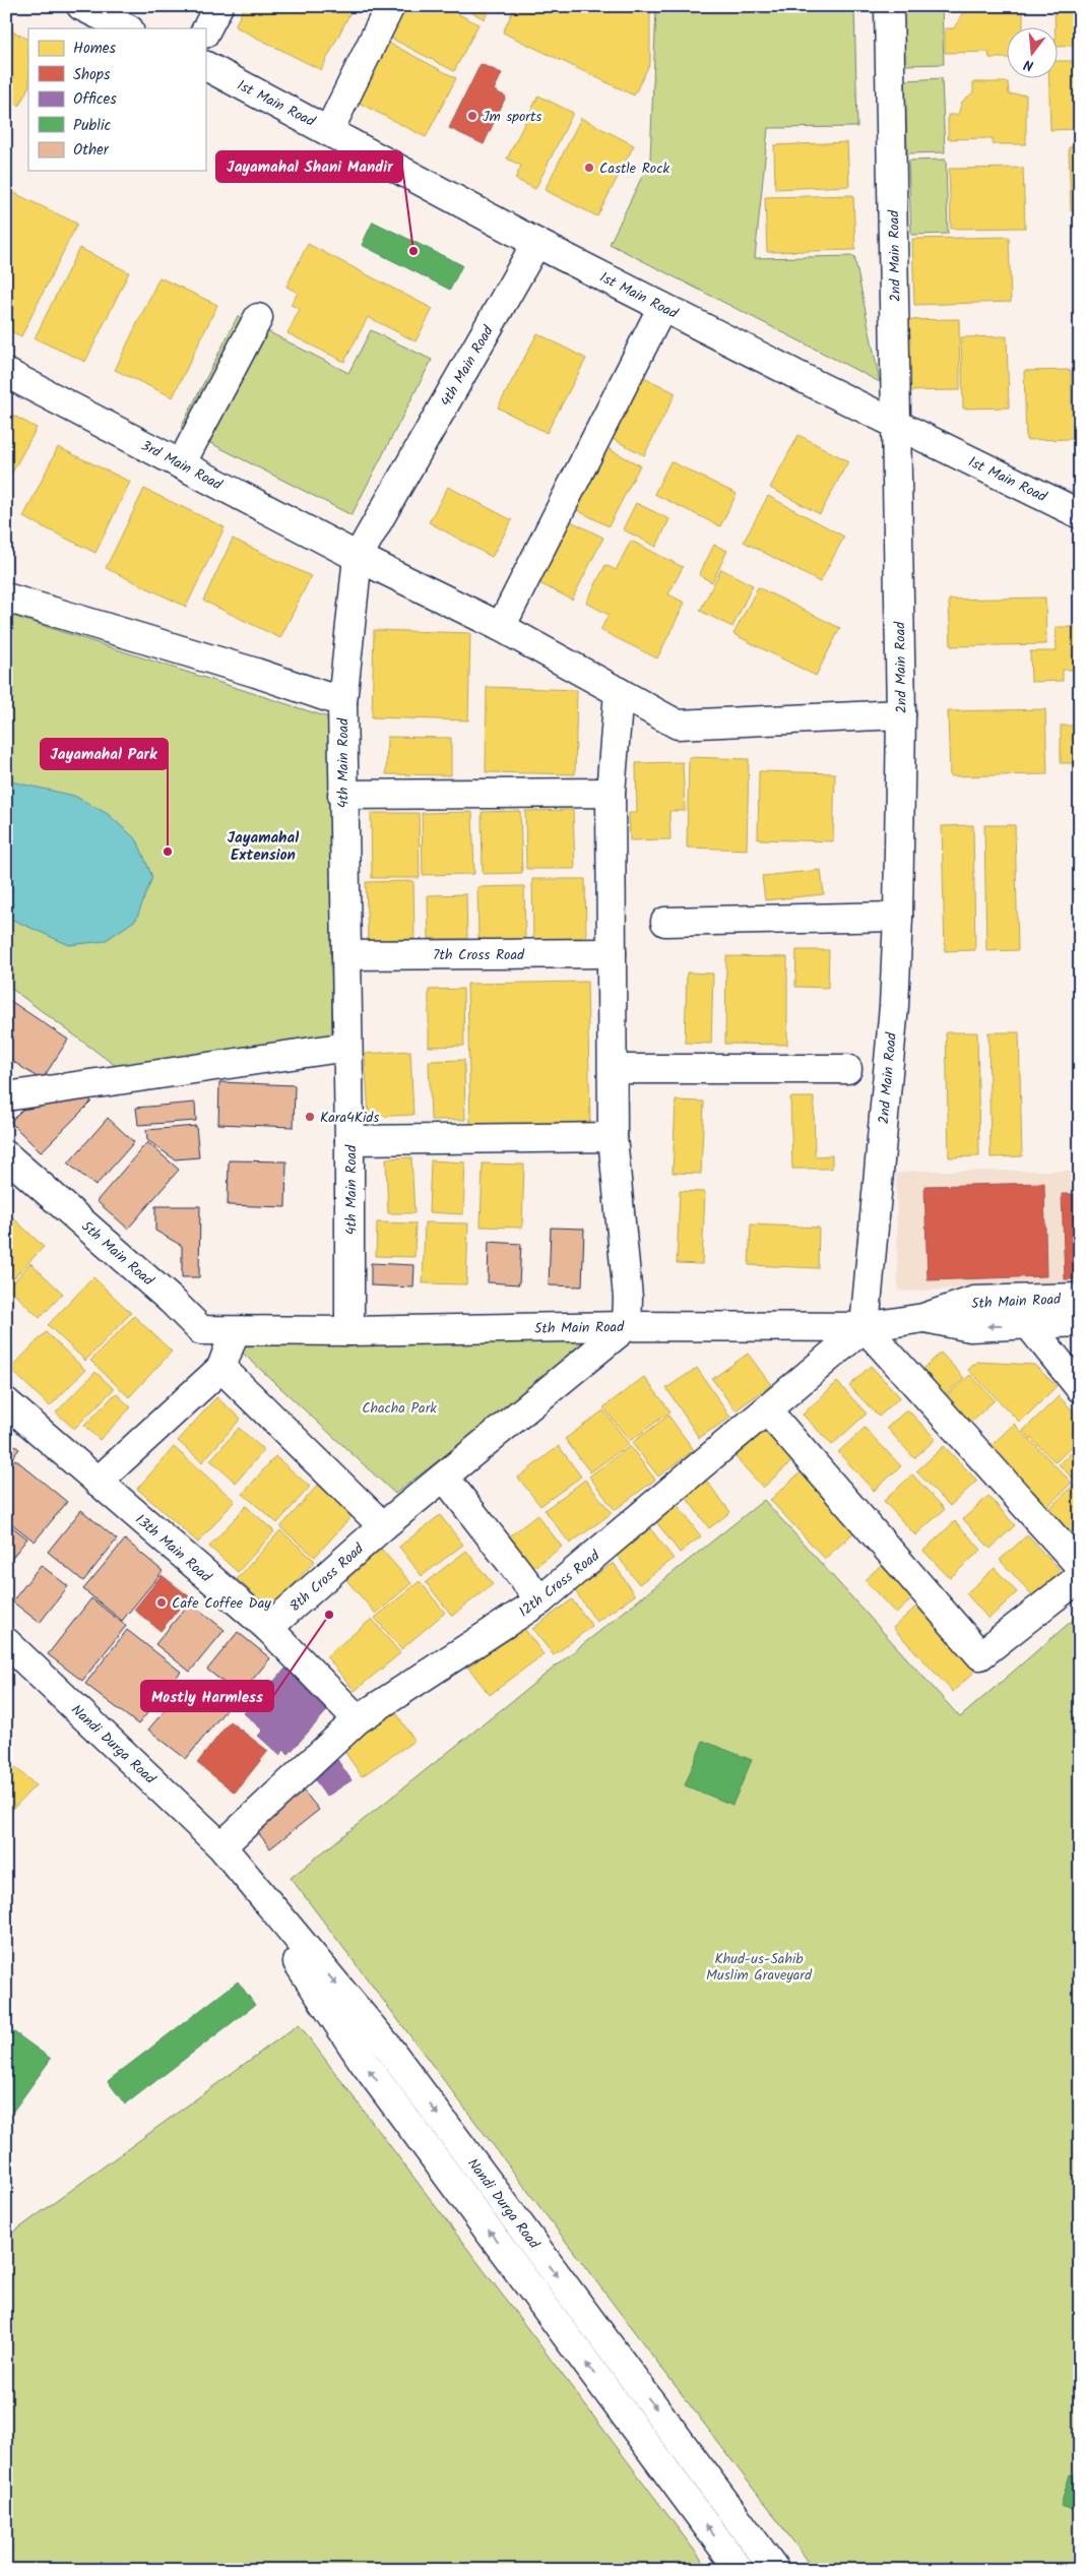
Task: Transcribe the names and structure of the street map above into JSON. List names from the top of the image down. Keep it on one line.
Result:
{"streets":{"street":["1st Main Road","2nd Main Road","4th Main Road","3rd Main Road","7th Cross Road","5th Main Road","13th Main Road","8th Cross Road","12th Cross Road","Nandi Durga Road"]},"crossings":[["1st Main Road","2nd Main Road"],["1st Main Road","4th Main Road"],["2nd Main Road","3rd Main Road"],["2nd Main Road","5th Main Road"],["2nd Main Road","12th Cross Road"],["4th Main Road","3rd Main Road"],["4th Main Road","7th Cross Road"],["4th Main Road","5th Main Road"],["5th Main Road","8th Cross Road"],["5th Main Road","12th Cross Road"],["13th Main Road","8th Cross Road"],["13th Main Road","12th Cross Road"],["12th Cross Road","Nandi Durga Road"]],"districts":["Jayamahal Extension"],"parks":["Chacha Park","Khud-us-Sahib Muslim Graveyard"],"places":["Jm sports","Castle Rock","Jayamahal Shani Mandir","Jayamahal Park","Kara4Kids","Cafe Coffee Day","Mostly Harmless"],"legend":["Homes","Shops","Offices","Public","Other"],"north":"bottom"}
